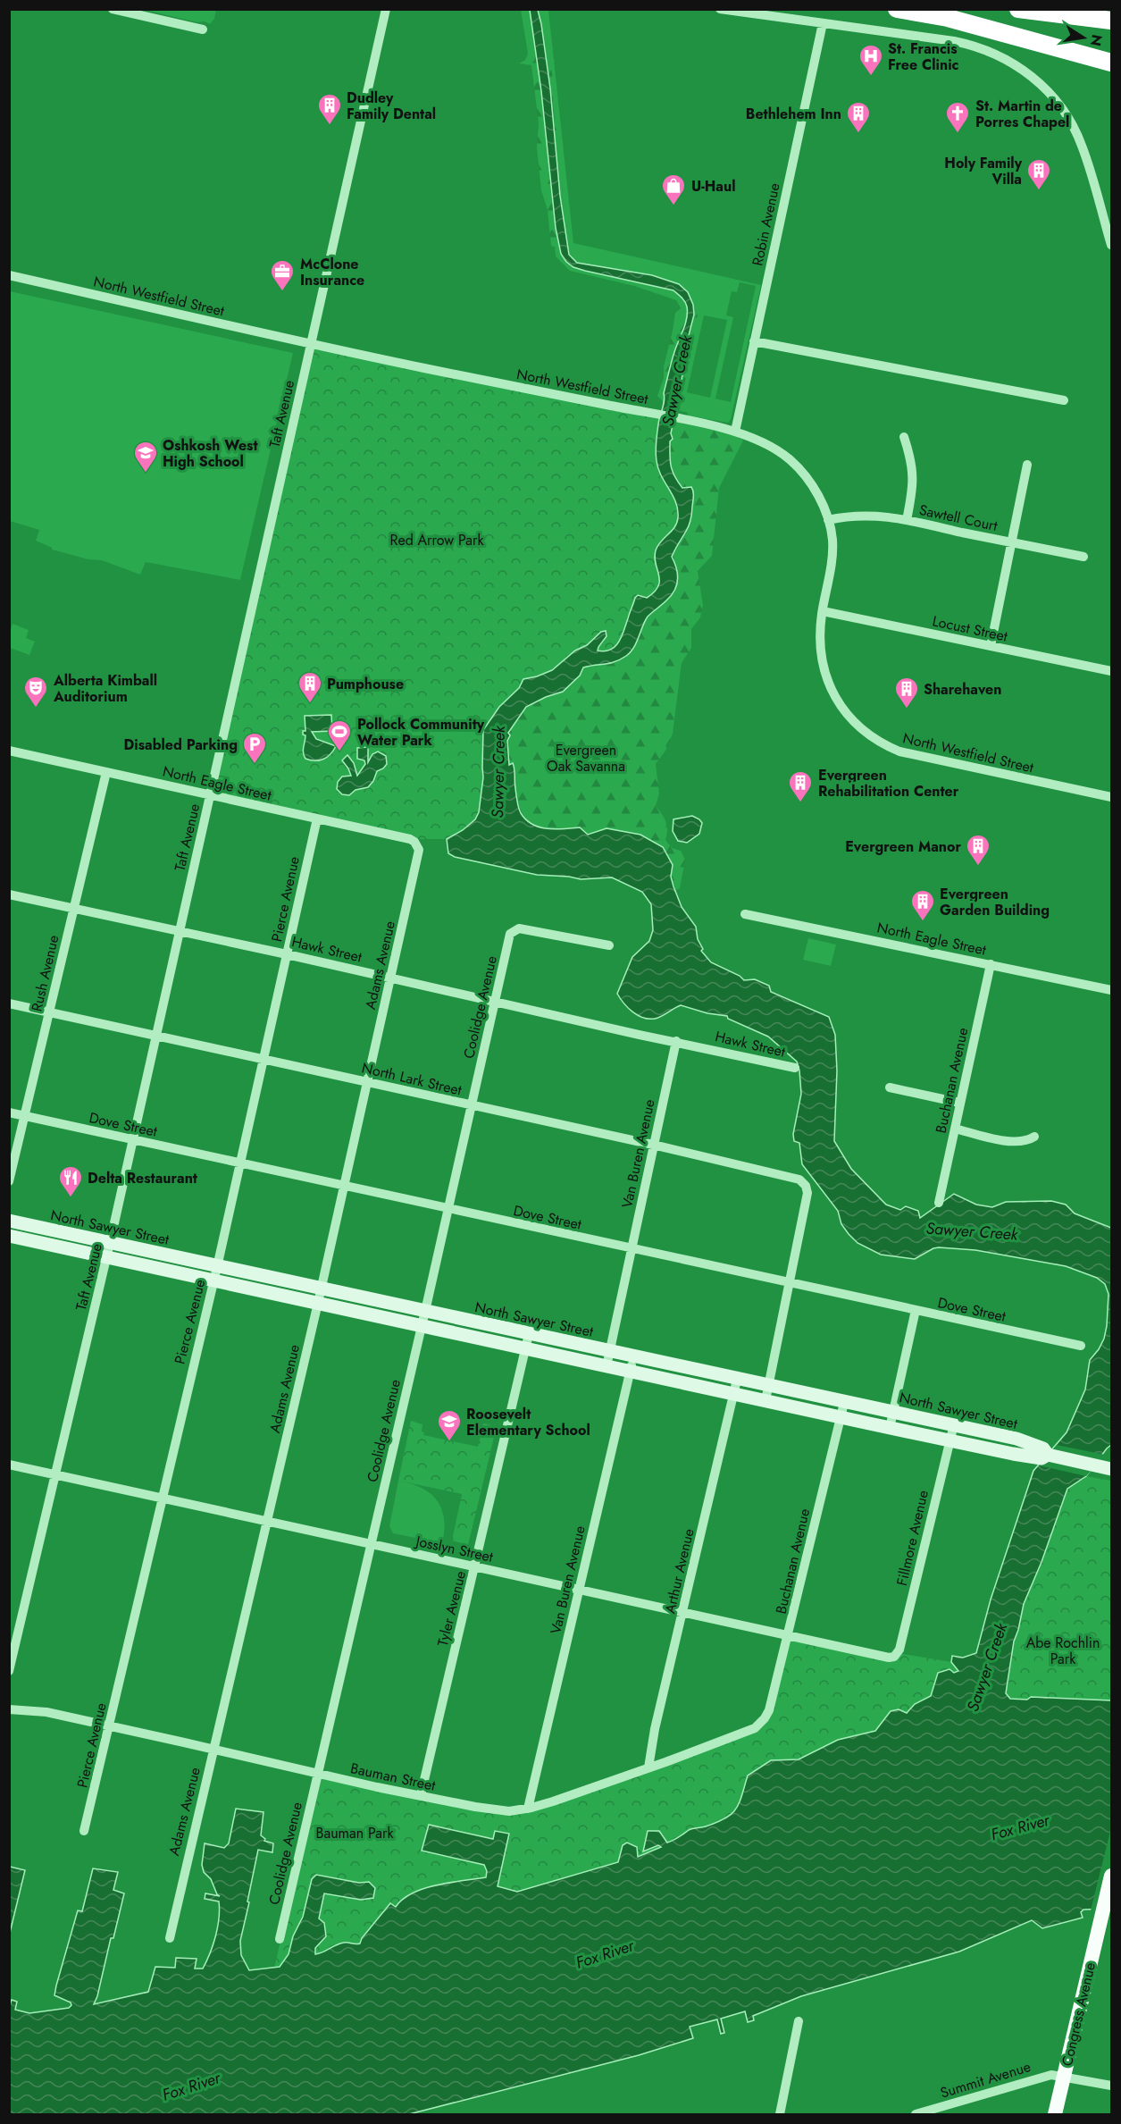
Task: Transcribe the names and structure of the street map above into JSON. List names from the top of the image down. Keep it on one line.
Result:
{"streets":{"main road":["Congress Avenue"],"street":["Robin Avenue","North Westfield Street","Taft Avenue","Sawtell Court","Locust Street","North Eagle Street","Pierce Avenue","Hawk Street","Adams Avenue","Rush Avenue","Coolidge Avenue","North Lark Street","Buchanan Avenue","Dove Street","Van Buren Avenue","North Sawyer Street","Fillmore Avenue","Josslyn Street","Arthur Avenue","Tyler Avenue","Bauman Street","Summit Avenue"]},"crossings":[["Robin Avenue","North Westfield Street"],["North Westfield Street","Taft Avenue"],["North Westfield Street","Sawtell Court"],["North Westfield Street","Locust Street"],["Taft Avenue","North Eagle Street"],["Taft Avenue","Hawk Street"],["Taft Avenue","North Lark Street"],["Taft Avenue","Dove Street"],["Taft Avenue","North Sawyer Street"],["Taft Avenue","Josslyn Street"],["North Eagle Street","Pierce Avenue"],["North Eagle Street","Adams Avenue"],["North Eagle Street","Rush Avenue"],["North Eagle Street","Buchanan Avenue"],["Pierce Avenue","Hawk Street"],["Pierce Avenue","North Lark Street"],["Pierce Avenue","Dove Street"],["Pierce Avenue","North Sawyer Street"],["Pierce Avenue","Josslyn Street"],["Pierce Avenue","Bauman Street"],["Hawk Street","Adams Avenue"],["Hawk Street","Rush Avenue"],["Hawk Street","Coolidge Avenue"],["Hawk Street","Van Buren Avenue"],["Adams Avenue","North Lark Street"],["Adams Avenue","Dove Street"],["Adams Avenue","North Sawyer Street"],["Adams Avenue","Josslyn Street"],["Adams Avenue","Bauman Street"],["Rush Avenue","North Lark Street"],["Rush Avenue","Dove Street"],["Coolidge Avenue","North Lark Street"],["Coolidge Avenue","Dove Street"],["Coolidge Avenue","North Sawyer Street"],["Coolidge Avenue","Josslyn Street"],["Coolidge Avenue","Bauman Street"],["North Lark Street","Dove Street"],["North Lark Street","Van Buren Avenue"],["Buchanan Avenue","North Sawyer Street"],["Buchanan Avenue","Josslyn Street"],["Buchanan Avenue","Bauman Street"],["Dove Street","Van Buren Avenue"],["Van Buren Avenue","North Sawyer Street"],["Van Buren Avenue","Josslyn Street"],["Van Buren Avenue","Bauman Street"],["North Sawyer Street","Fillmore Avenue"],["North Sawyer Street","Arthur Avenue"],["North Sawyer Street","Tyler Avenue"],["Fillmore Avenue","Josslyn Street"],["Josslyn Street","Arthur Avenue"],["Josslyn Street","Tyler Avenue"],["Arthur Avenue","Bauman Street"],["Tyler Avenue","Bauman Street"],["Congress Avenue","Summit Avenue"]],"water":["Sawyer Creek","Fox River"],"parks":["Red Arrow Park","Evergreen Oak Savanna","Abe Rochlin Park","Bauman Park"],"places":{"hospital":["St. Francis Free Clinic"],"building":["Dudley Family Dental","Bethlehem Inn","Holy Family Villa","Pumphouse","Sharehaven","Evergreen Rehabilitation Center","Evergreen Manor","Evergreen Garden Building"],"church":["St. Martin de Porres Chapel"],"shop":["U-Haul"],"office":["McClone Insurance"],"school or university":["Oshkosh West High School","Roosevelt Elementary School"],"theatre":["Alberta Kimball Auditorium"],"sports":["Pollock Community Water Park"],"parking":["Disabled Parking"],"restaurant":["Delta Restaurant"]},"north":"right"}
